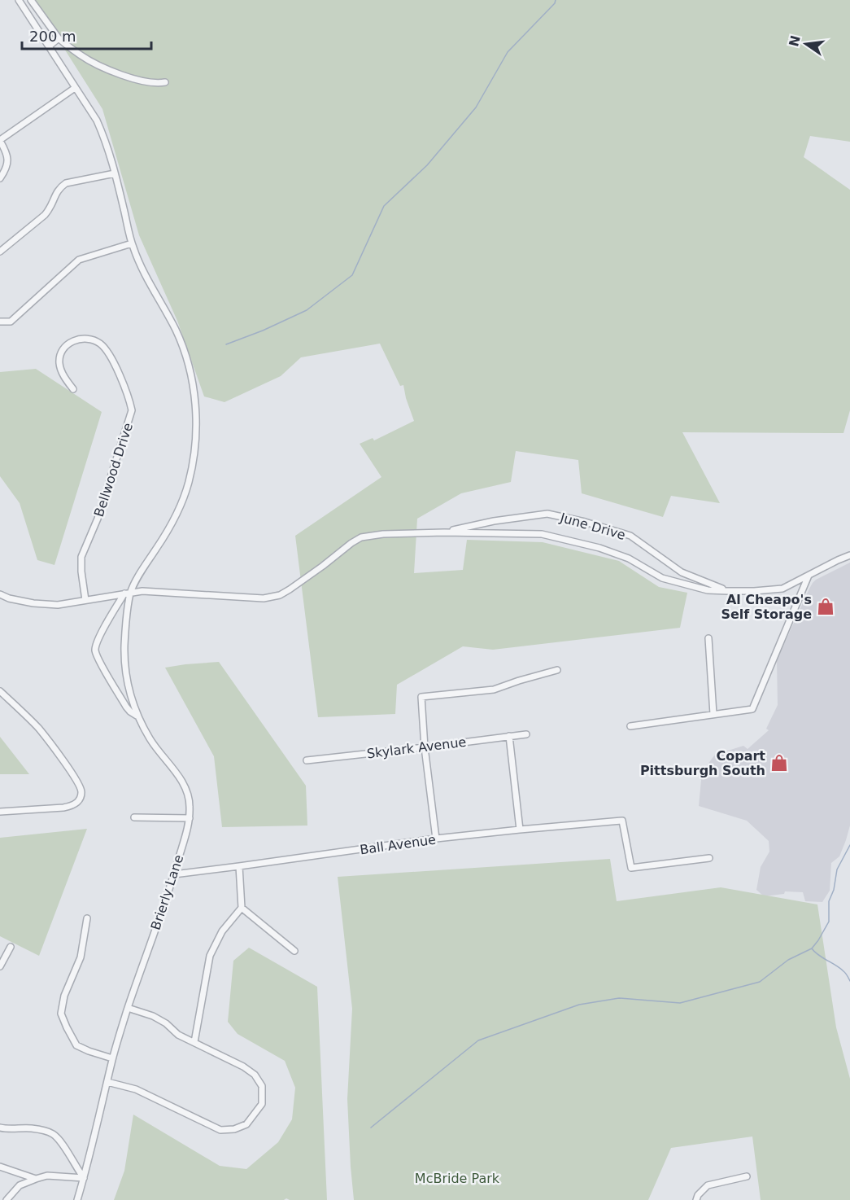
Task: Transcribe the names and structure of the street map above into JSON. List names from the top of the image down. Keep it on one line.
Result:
{"streets":{"street":["Bellwood Drive","June Drive","Skylark Avenue","Ball Avenue","Brierly Lane"]},"crossings":[["Ball Avenue","Brierly Lane"]],"parks":["McBride Park"],"places":{"shop":["Al Cheapo's Self Storage","Copart Pittsburgh South"]},"scale_bar":"200 m","north":"left"}
